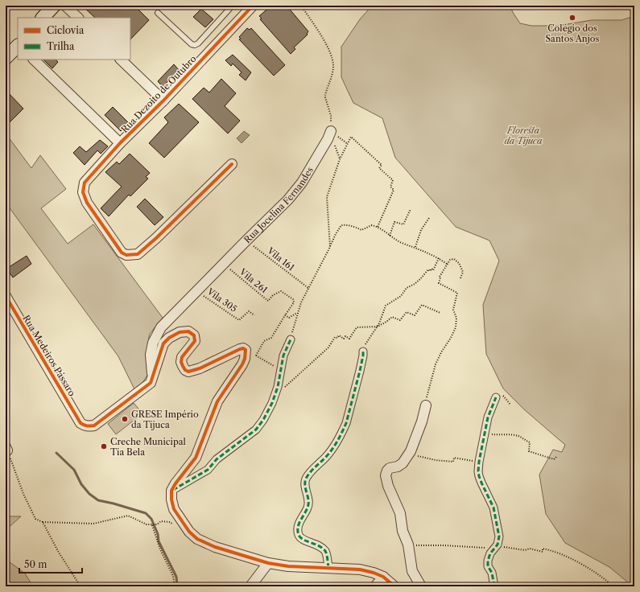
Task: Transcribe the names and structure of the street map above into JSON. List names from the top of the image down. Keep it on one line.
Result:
{"streets":{"street":["Rua Dezoito de Outubro","Rua Jocelina Fernandes","Rua Medeiros Pássaro"],"path":["Vila 161","Vila 261","Vila 305"]},"crossings":[["Rua Jocelina Fernandes","Vila 161"],["Rua Jocelina Fernandes","Vila 261"],["Rua Jocelina Fernandes","Vila 305"],["Rua Jocelina Fernandes","Rua Medeiros Pássaro"]],"parks":["Floresta da Tijuca"],"places":["Colégio dos Santos Anjos","GRESE Império da Tijuca","Creche Municipal Tia Bela"],"legend":["Ciclovia","Trilha"],"scale_bar":"50 m"}
